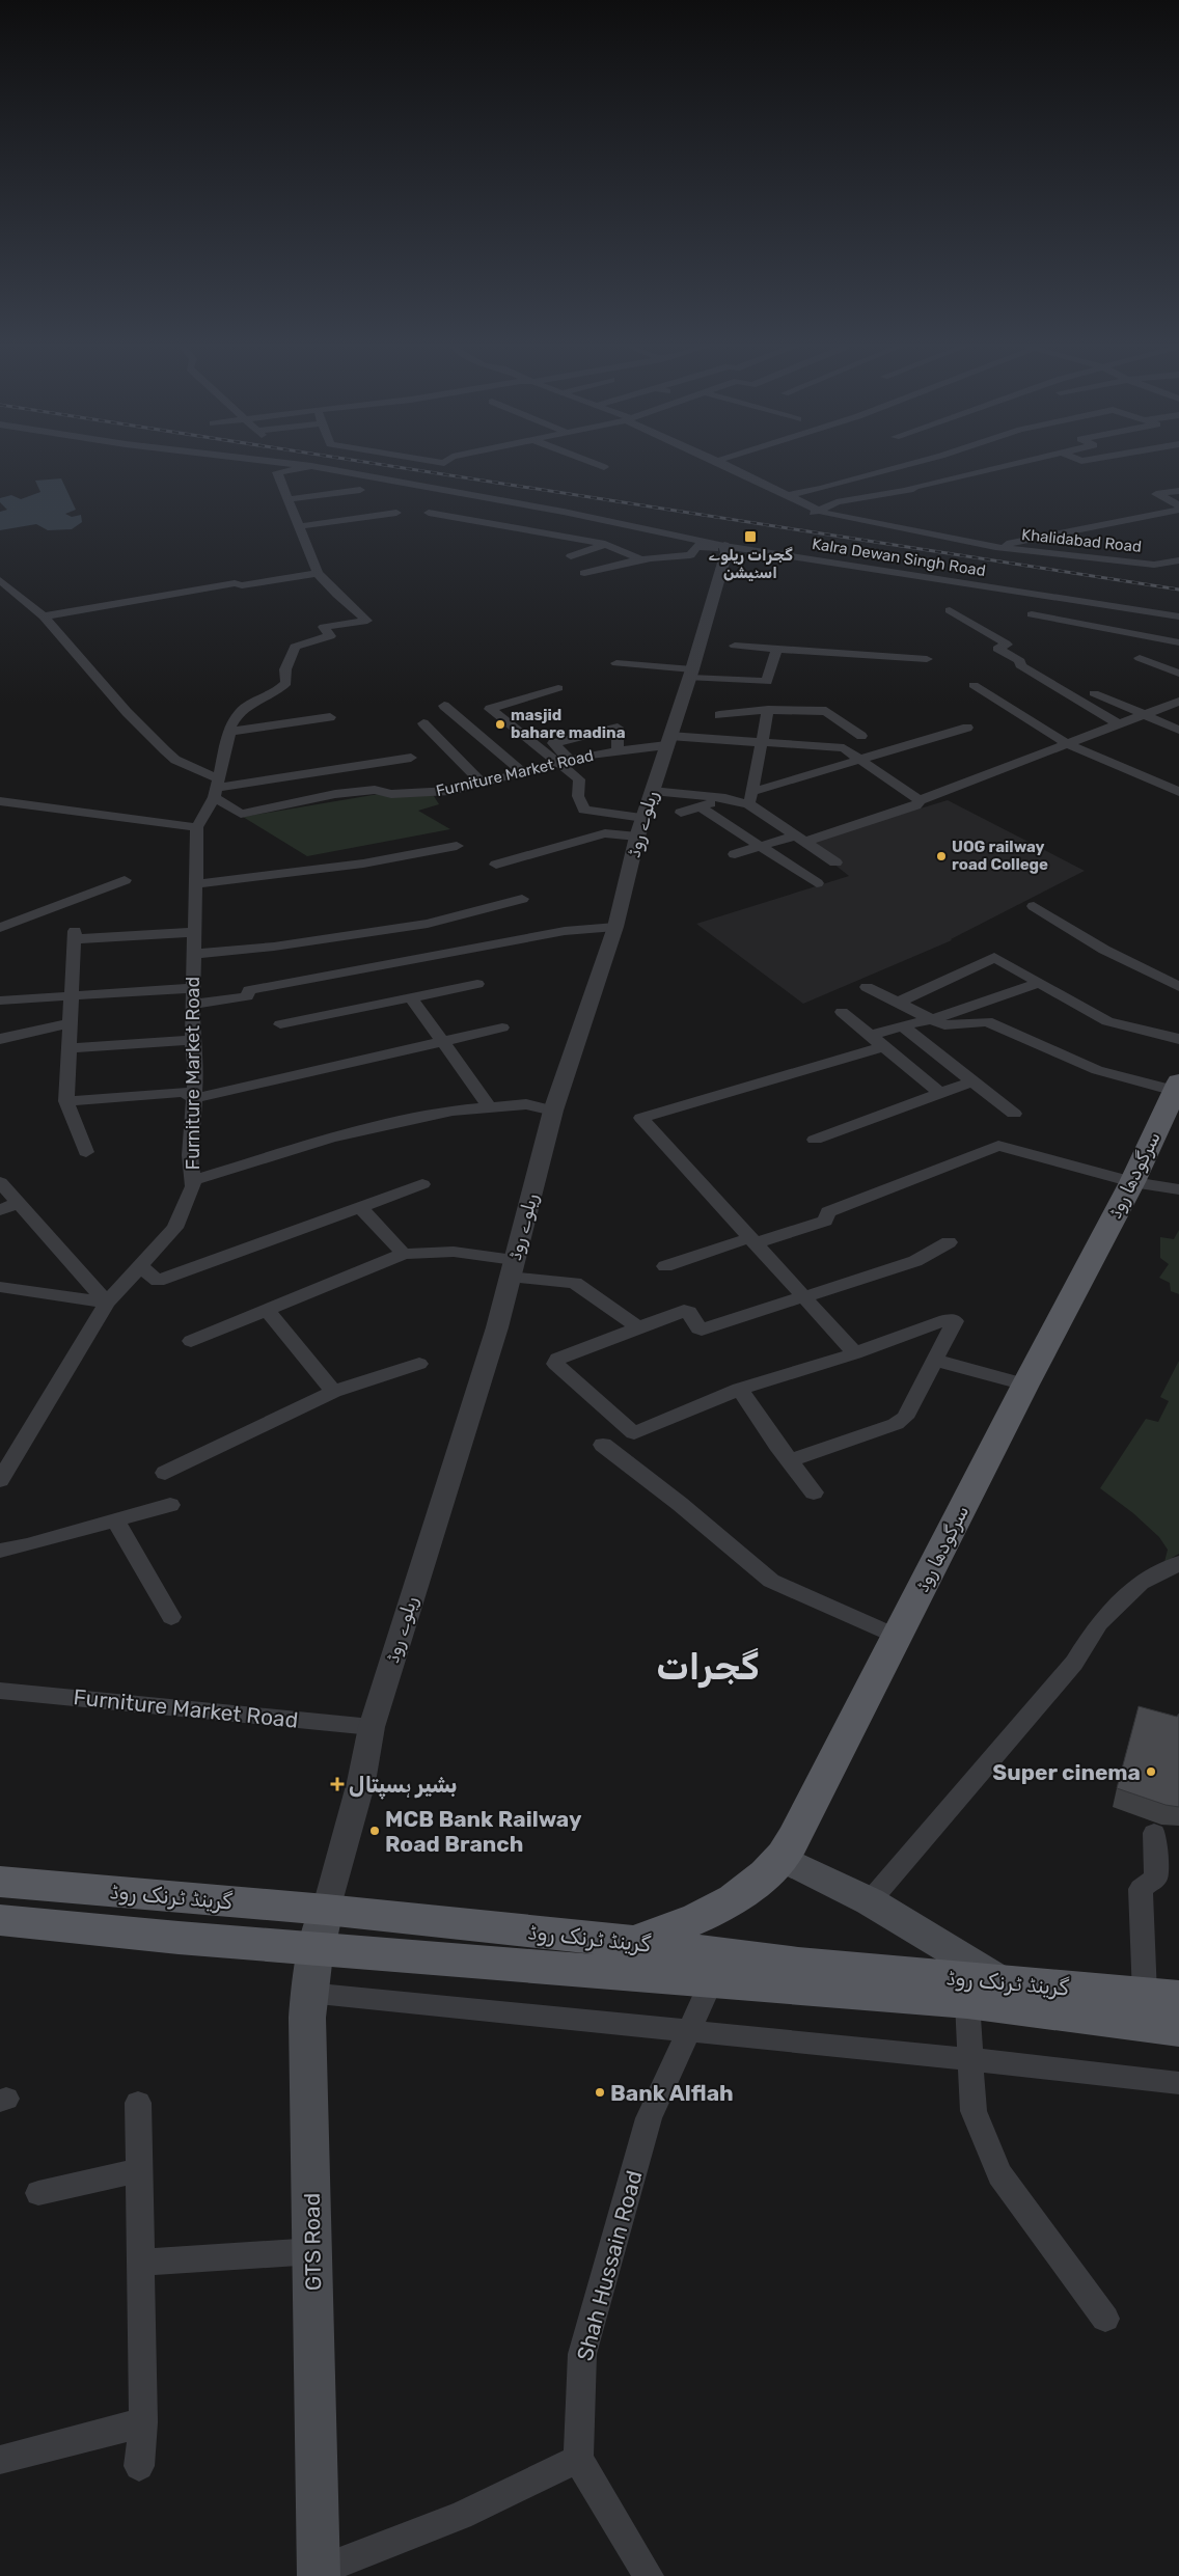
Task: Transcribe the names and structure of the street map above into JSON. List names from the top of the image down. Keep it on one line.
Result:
{"streets":{"main road":["سرگودھا روڈ","گرینڈ ٹرنک روڈ","GTS Road"],"street":["Khalidabad Road","Kalra Dewan Singh Road","Furniture Market Road","ریلوے روڈ","Shah Hussain Road"]},"crossings":[["Kalra Dewan Singh Road","Furniture Market Road"],["Kalra Dewan Singh Road","ریلوے روڈ"],["Furniture Market Road","ریلوے روڈ"],["ریلوے روڈ","گرینڈ ٹرنک روڈ"],["ریلوے روڈ","GTS Road"],["سرگودھا روڈ","گرینڈ ٹرنک روڈ"],["گرینڈ ٹرنک روڈ","GTS Road"],["گرینڈ ٹرنک روڈ","Shah Hussain Road"]],"districts":["گجرات"],"places":{"transit":["گجرات ریلوے اسٹیشن"],"other":["masjid bahare madina","UOG railway road College","Super cinema","MCB Bank Railway Road Branch","Bank Alflah"],"health":["بشیر ہسپتال"]}}
